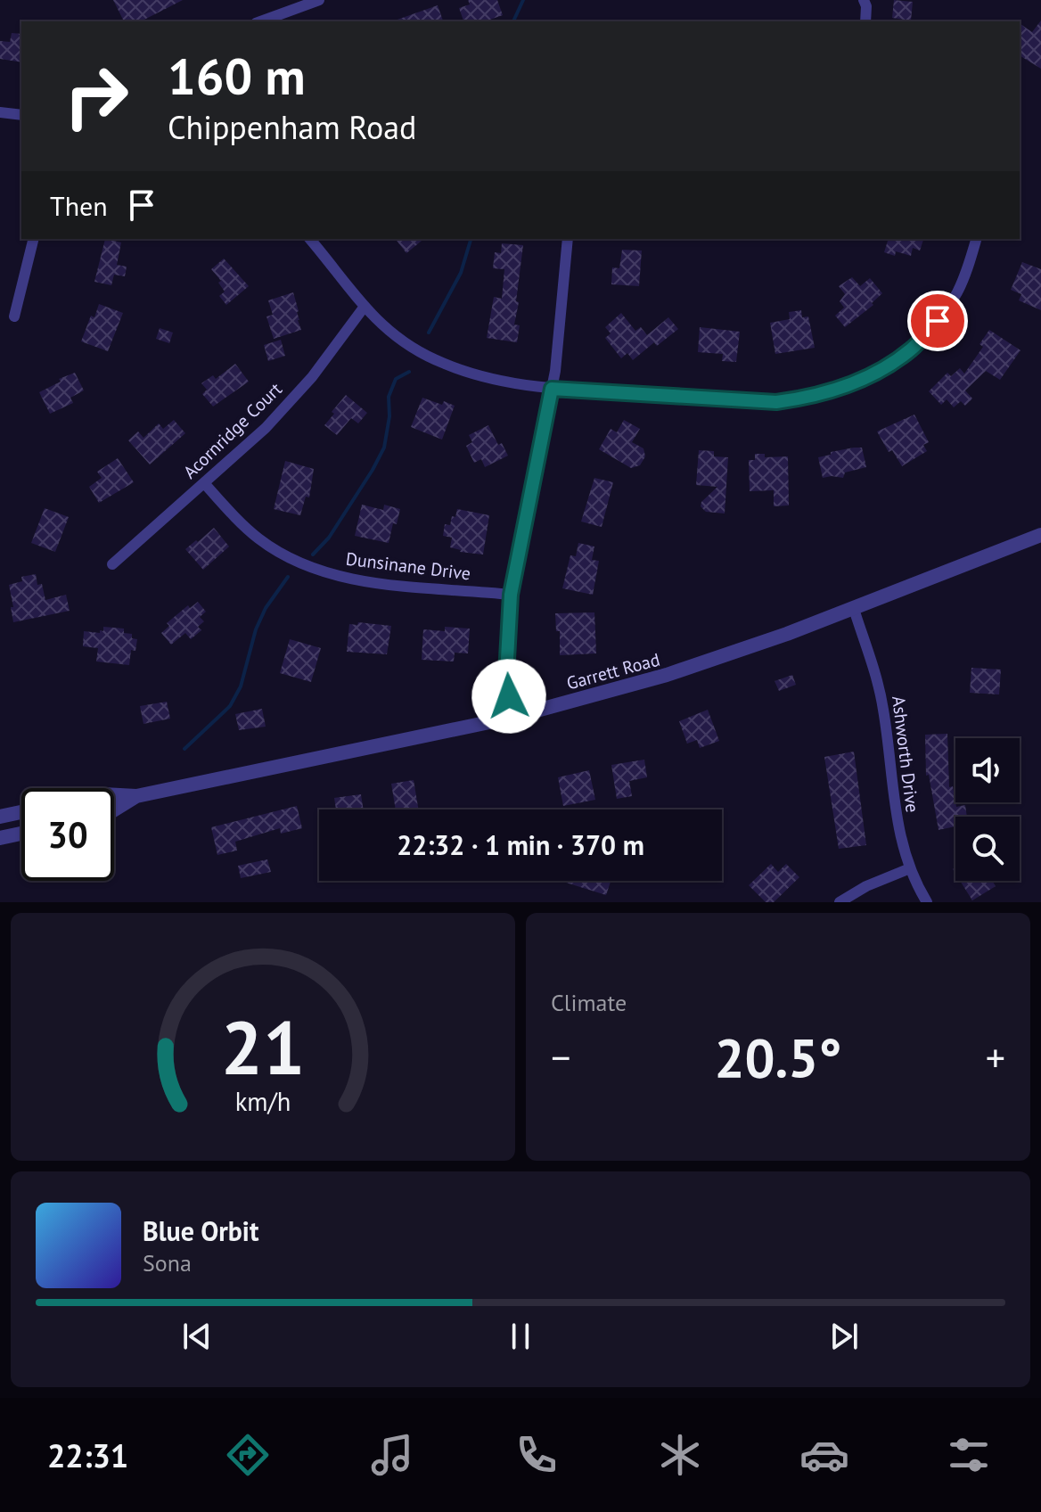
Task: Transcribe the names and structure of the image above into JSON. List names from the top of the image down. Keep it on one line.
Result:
{"streets":{"street":["Acornridge Court","Dunsinane Drive","Garrett Road","Ashworth Drive"]},"crossings":[["Acornridge Court","Dunsinane Drive"],["Garrett Road","Ashworth Drive"]],"page":{"turn":["160 m","Chippenham Road"],"then":"Then","limit":"30","trip":"22:32 · 1 min · 370 m","tile":"Climate","heat":["−","20.5°","+"],"song":["Blue Orbit","Sona"],"tabs":"22:31","gauge":["21","km/h"]}}
